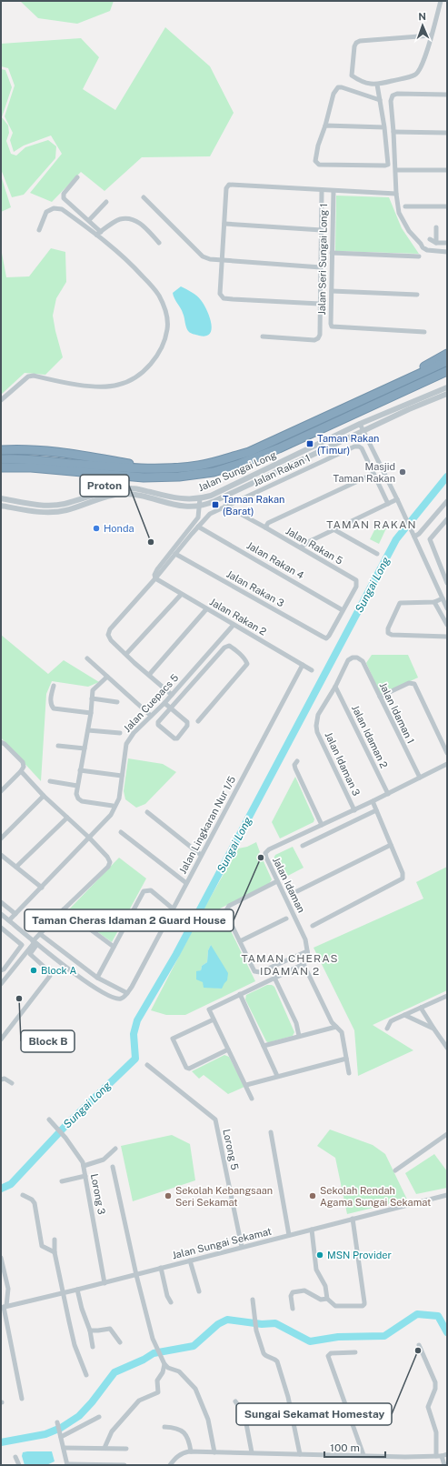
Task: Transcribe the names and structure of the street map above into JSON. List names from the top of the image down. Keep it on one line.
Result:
{"streets":{"street":["Jalan Seri Sungai Long 1","Jalan Rakan 1","Jalan Sungai Long","Jalan Rakan 5","Jalan Rakan 4","Jalan Rakan 3","Jalan Rakan 2","Jalan Cuepacs 5","Jalan Idaman 1","Jalan Idaman 2","Jalan Idaman 3","Jalan Lingkaran Nur 1/5","Jalan Idaman","Lorong 5","Lorong 3","Jalan Sungai Sekamat"]},"crossings":[["Jalan Rakan 1","Jalan Rakan 5"],["Jalan Rakan 1","Jalan Rakan 4"],["Jalan Rakan 1","Jalan Rakan 3"],["Jalan Rakan 1","Jalan Rakan 2"],["Jalan Rakan 5","Jalan Rakan 4"],["Jalan Rakan 5","Jalan Rakan 3"],["Jalan Rakan 4","Jalan Rakan 3"],["Jalan Rakan 2","Jalan Cuepacs 5"],["Jalan Rakan 2","Jalan Lingkaran Nur 1/5"],["Jalan Idaman 1","Jalan Idaman 3"],["Jalan Idaman 1","Jalan Idaman"],["Jalan Idaman 2","Jalan Idaman 3"],["Jalan Idaman 2","Jalan Idaman"],["Jalan Idaman 3","Jalan Idaman"],["Lorong 5","Jalan Sungai Sekamat"],["Lorong 3","Jalan Sungai Sekamat"]],"districts":["TAMAN RAKAN","TAMAN CHERAS IDAMAN 2"],"water":["Sungai Long"],"places":{"transit":["Taman Rakan (Timur)","Taman Rakan (Barat)"],"other":["Masjid Taman Rakan","Honda","Proton","Taman Cheras Idaman 2 Guard House","Block A","Block B","Sekolah Kebangsaan Seri Sekamat","Sekolah Rendah Agama Sungai Sekamat","MSN Provider","Sungai Sekamat Homestay"]},"scale_bar":"100 m","north":"top"}
